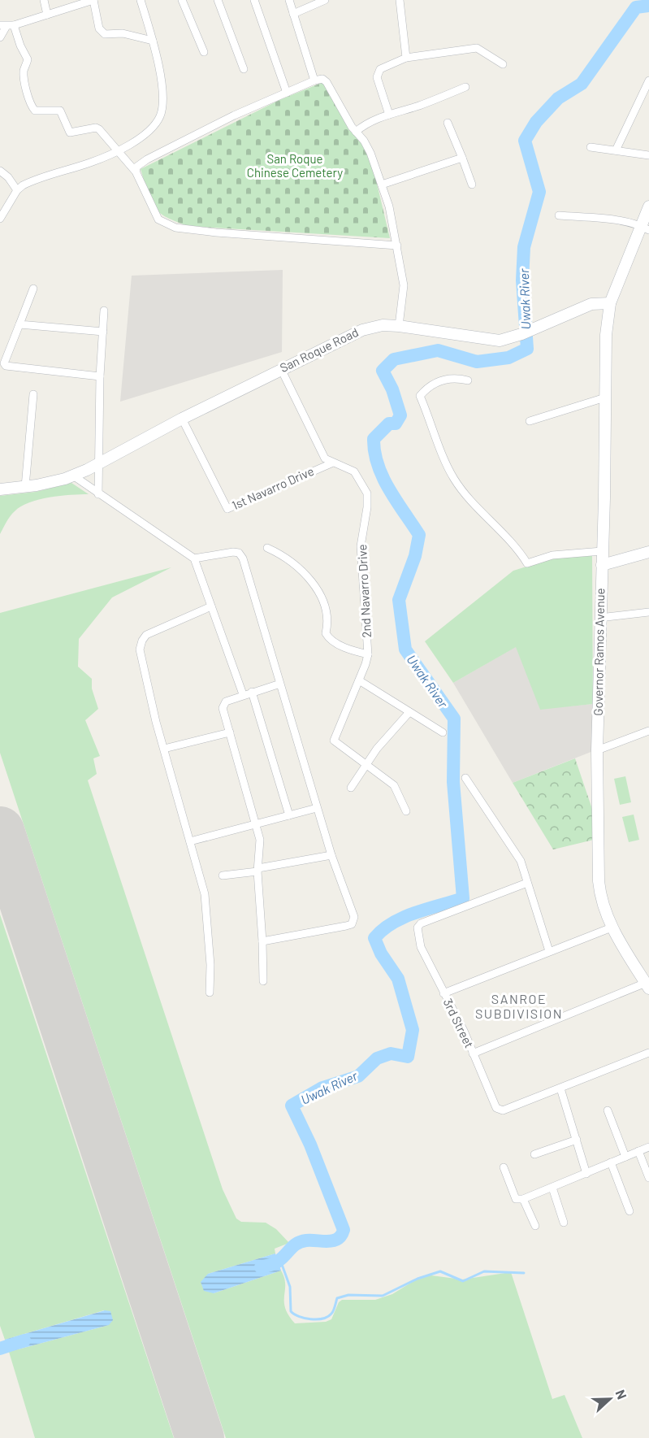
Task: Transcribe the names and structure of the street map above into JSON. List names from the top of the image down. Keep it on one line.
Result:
{"streets":{"main road":["San Roque Road","Governor Ramos Avenue"],"street":["1st Navarro Drive","2nd Navarro Drive","3rd Street"]},"crossings":[["San Roque Road","1st Navarro Drive"],["San Roque Road","Governor Ramos Avenue"],["1st Navarro Drive","2nd Navarro Drive"]],"districts":["SANROE SUBDIVISION"],"water":["Uwak River"],"parks":["San Roque Chinese Cemetery"],"north":"right"}
